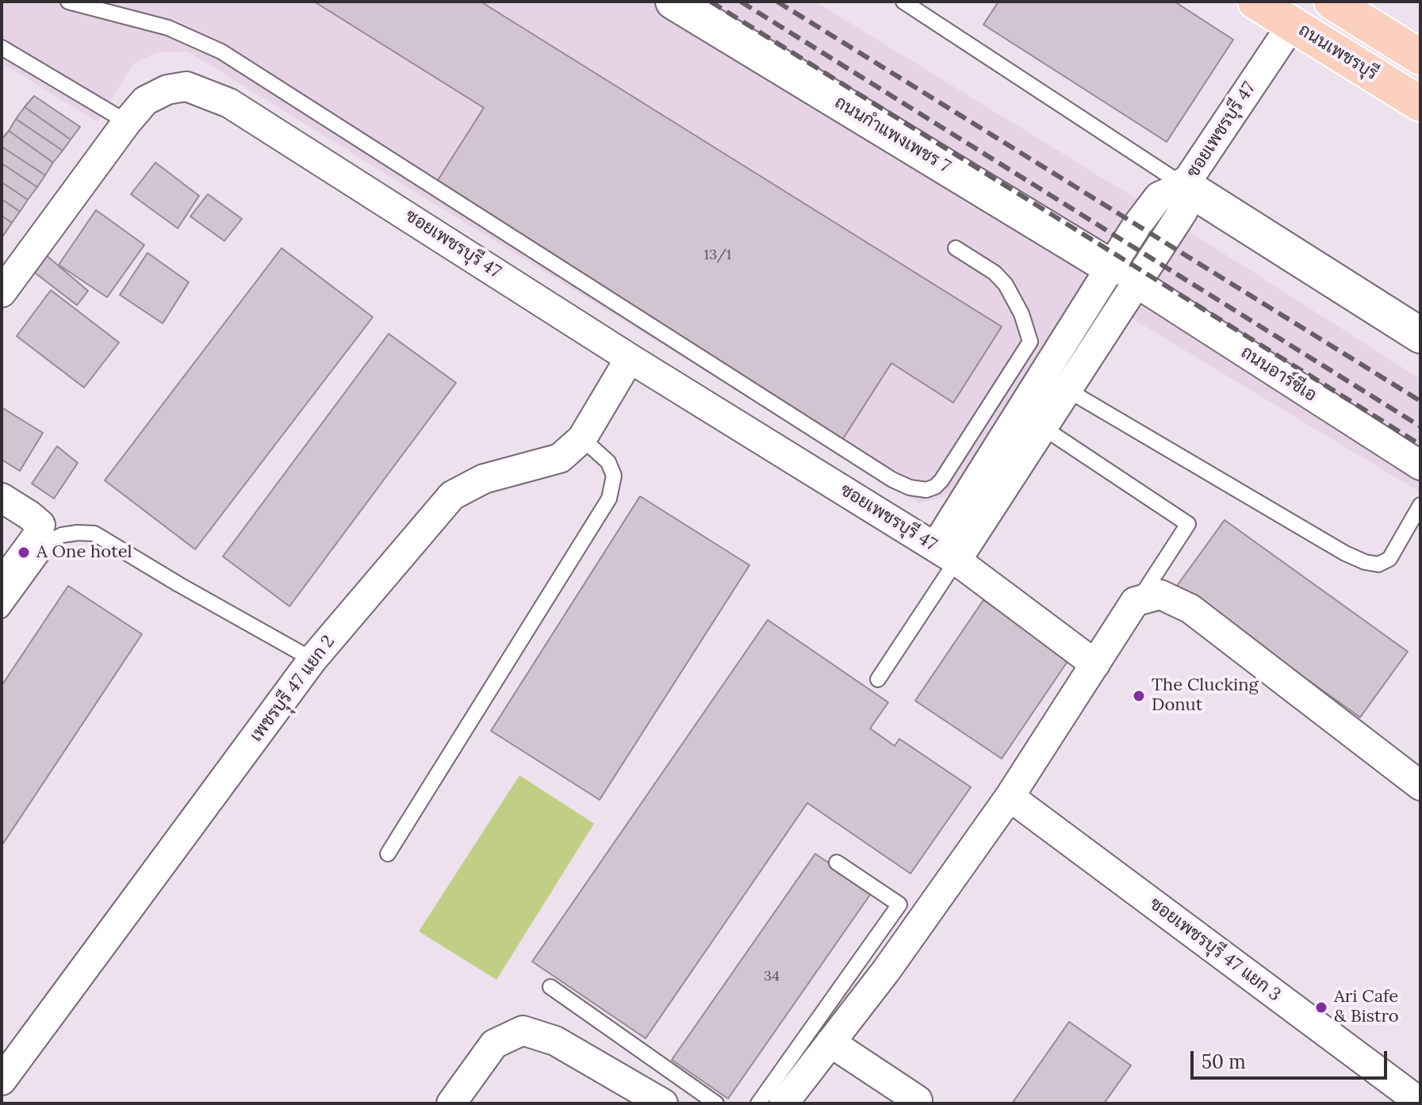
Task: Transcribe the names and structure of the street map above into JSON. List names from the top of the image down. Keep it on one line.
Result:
{"streets":{"main road":["ถนนเพชรบุรี"],"street":["ซอยเพชรบุรี 47","ถนนกำแพงเพชร 7","ถนนอาร์ซีเอ","เพชรบุุรี 47 แยก 2","ซอยเพชรบุรี 47 แยก 3"]},"crossings":[["ถนนเพชรบุรี","ซอยเพชรบุรี 47"],["ซอยเพชรบุรี 47","เพชรบุุรี 47 แยก 2"],["ถนนกำแพงเพชร 7","ถนนอาร์ซีเอ"]],"places":["A One hotel","The Clucking Donut","Ari Cafe & Bistro"],"house_numbers":["13/1","34"],"scale_bar":"50 m"}
